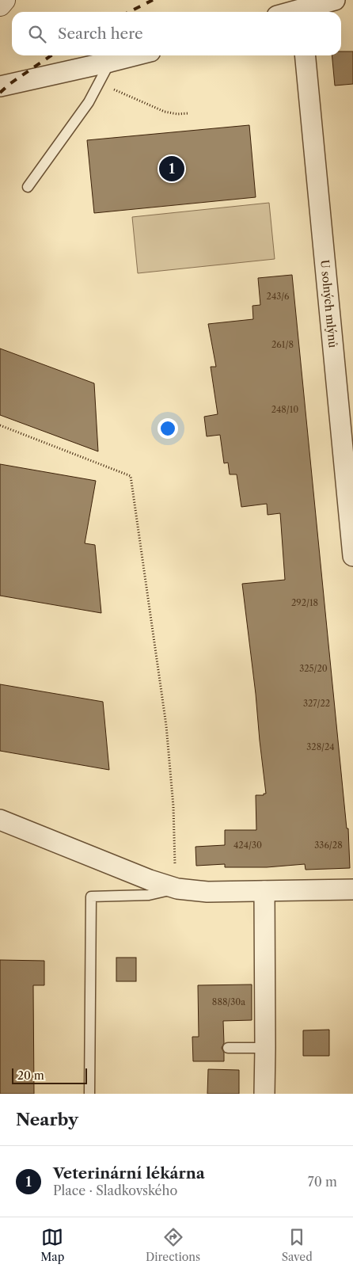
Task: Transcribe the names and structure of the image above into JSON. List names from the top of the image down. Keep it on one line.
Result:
{"streets":{"street":["U solných mlýnů"]},"house_numbers":["243/6","261/8","248/10","292/18","325/20","327/22","328/24","424/30","336/28","888/30a"],"scale_bar":"20 m","page":{"search":"Search here","pins":"1","scale":"20 m","heading":"Nearby","list":[{"mark":"1","name":"Veterinární lékárna","note":"Place · Sladkovského","value":"70 m"}],"nav":["Map","Directions","Saved"]}}
